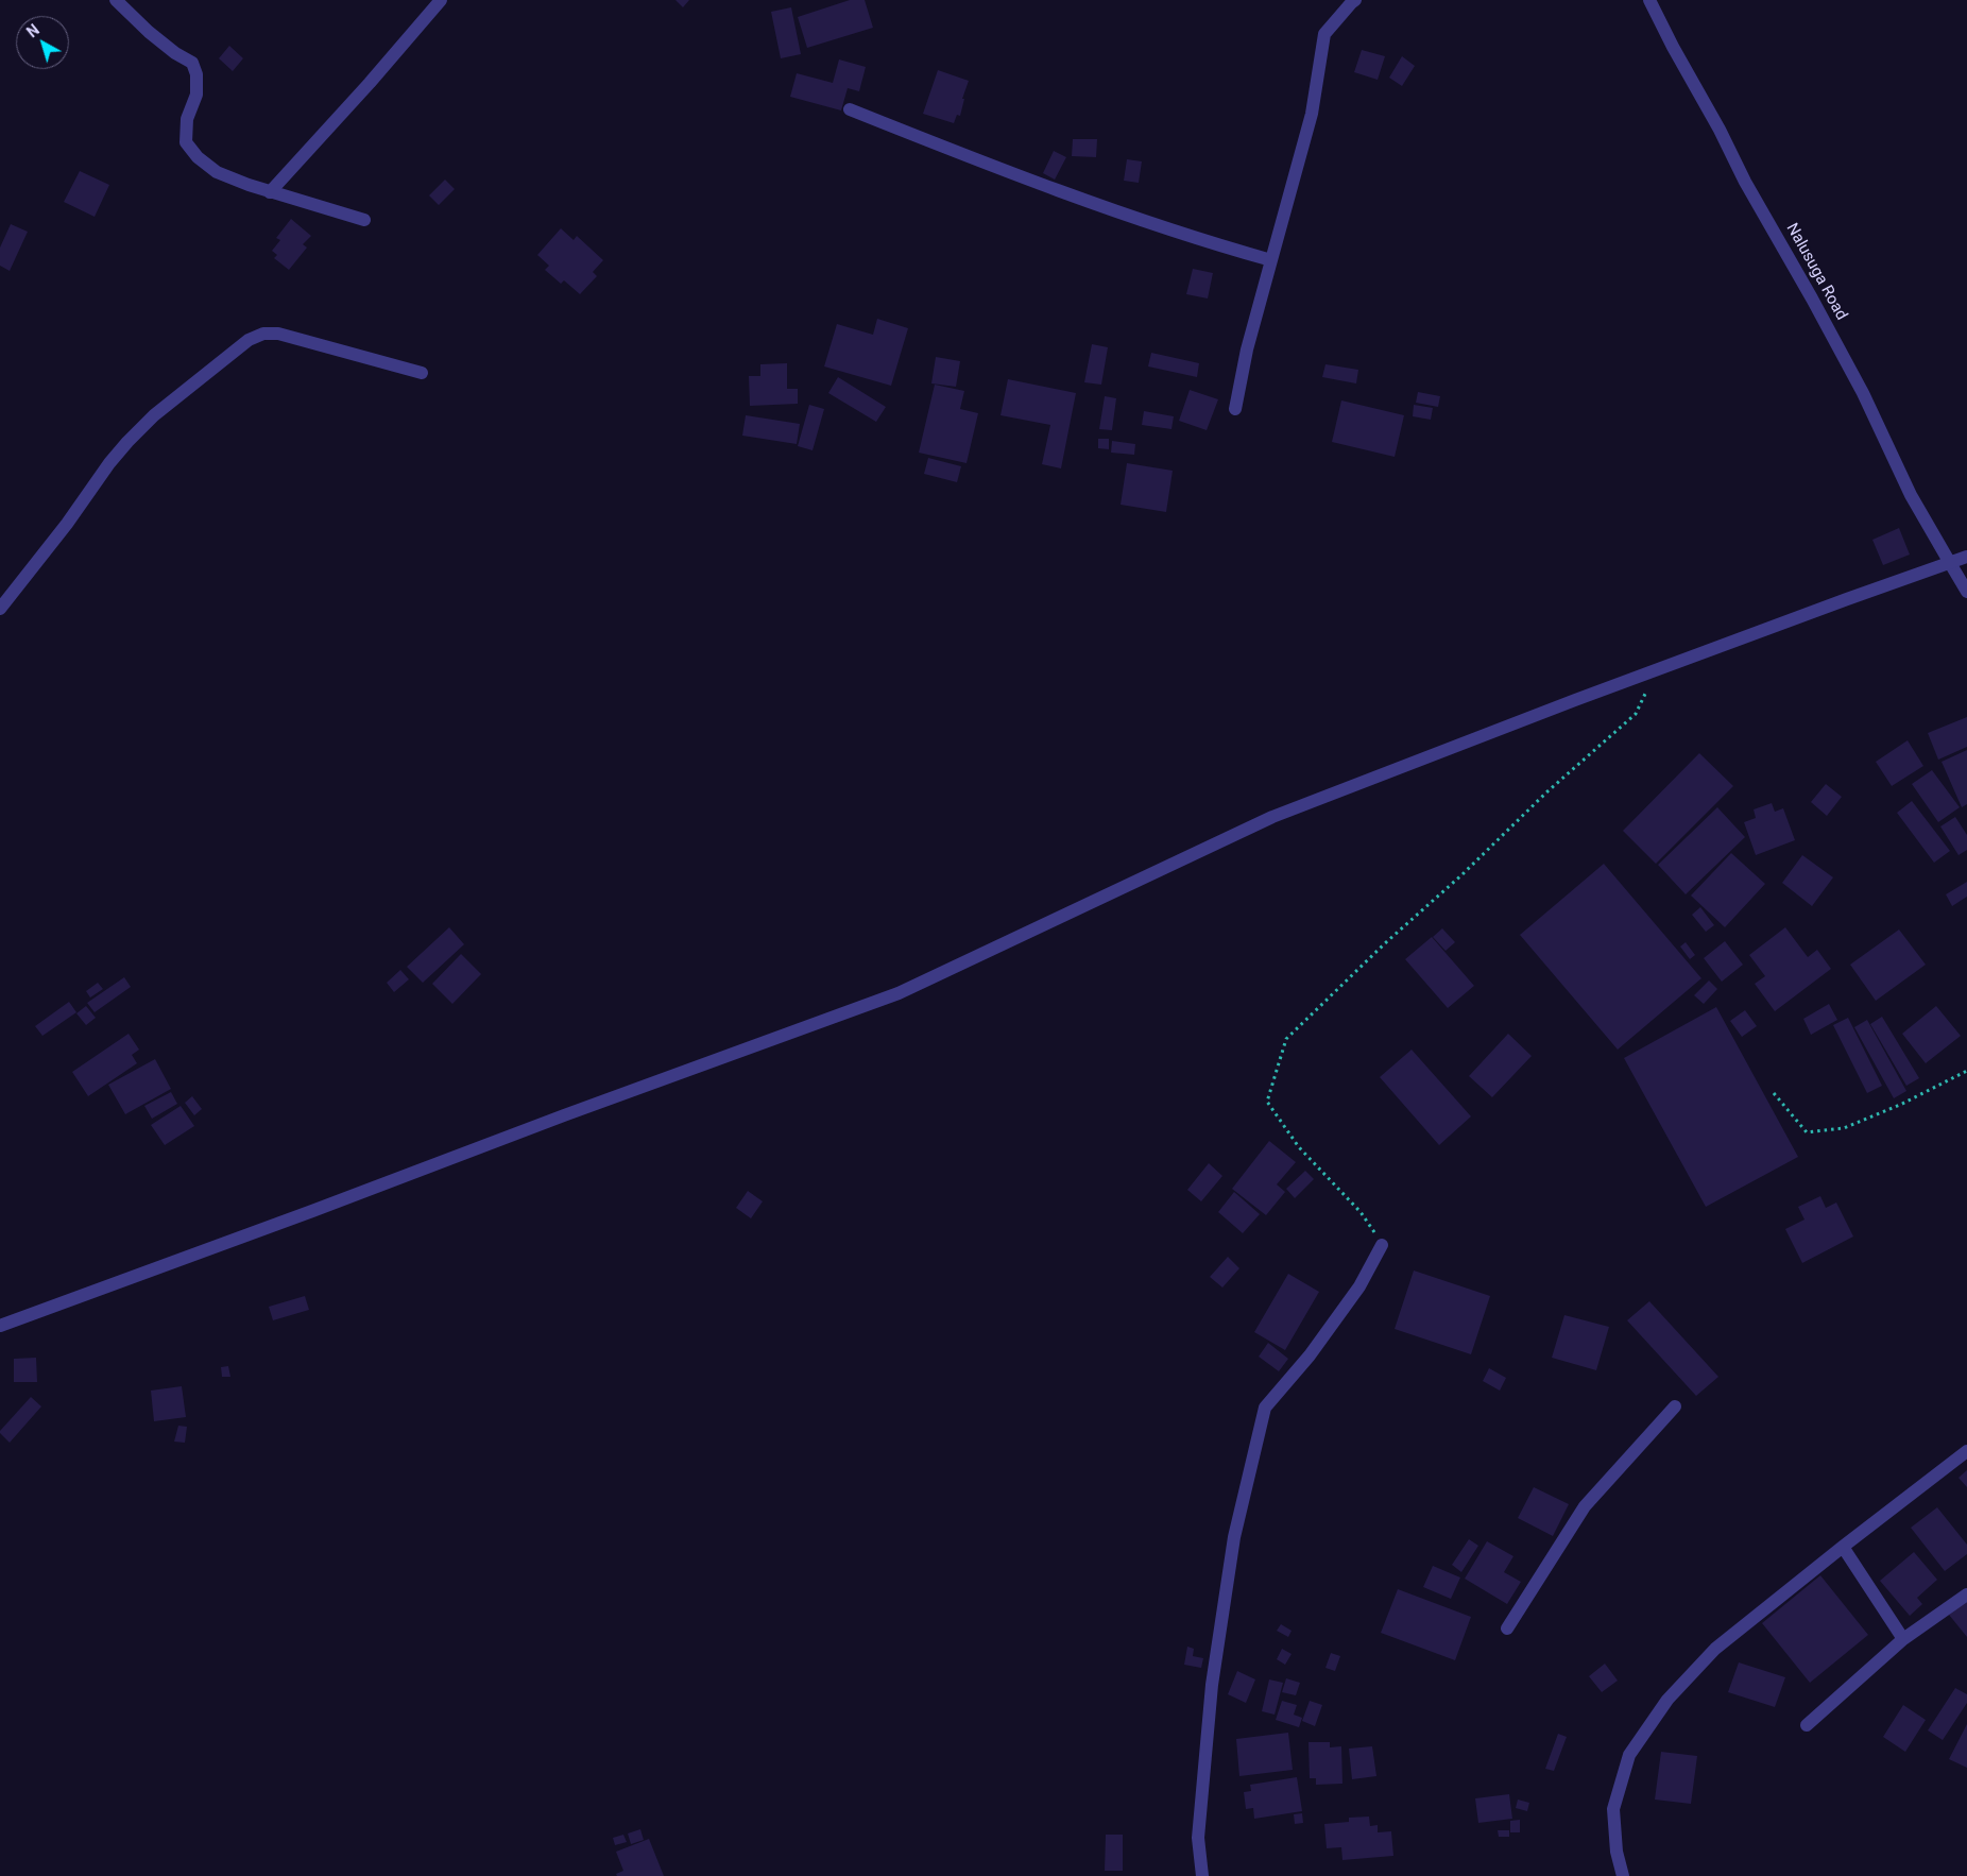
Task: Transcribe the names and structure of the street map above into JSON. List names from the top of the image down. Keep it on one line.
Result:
{"streets":{"street":["Nalusuga Road"]},"north":"top left"}
